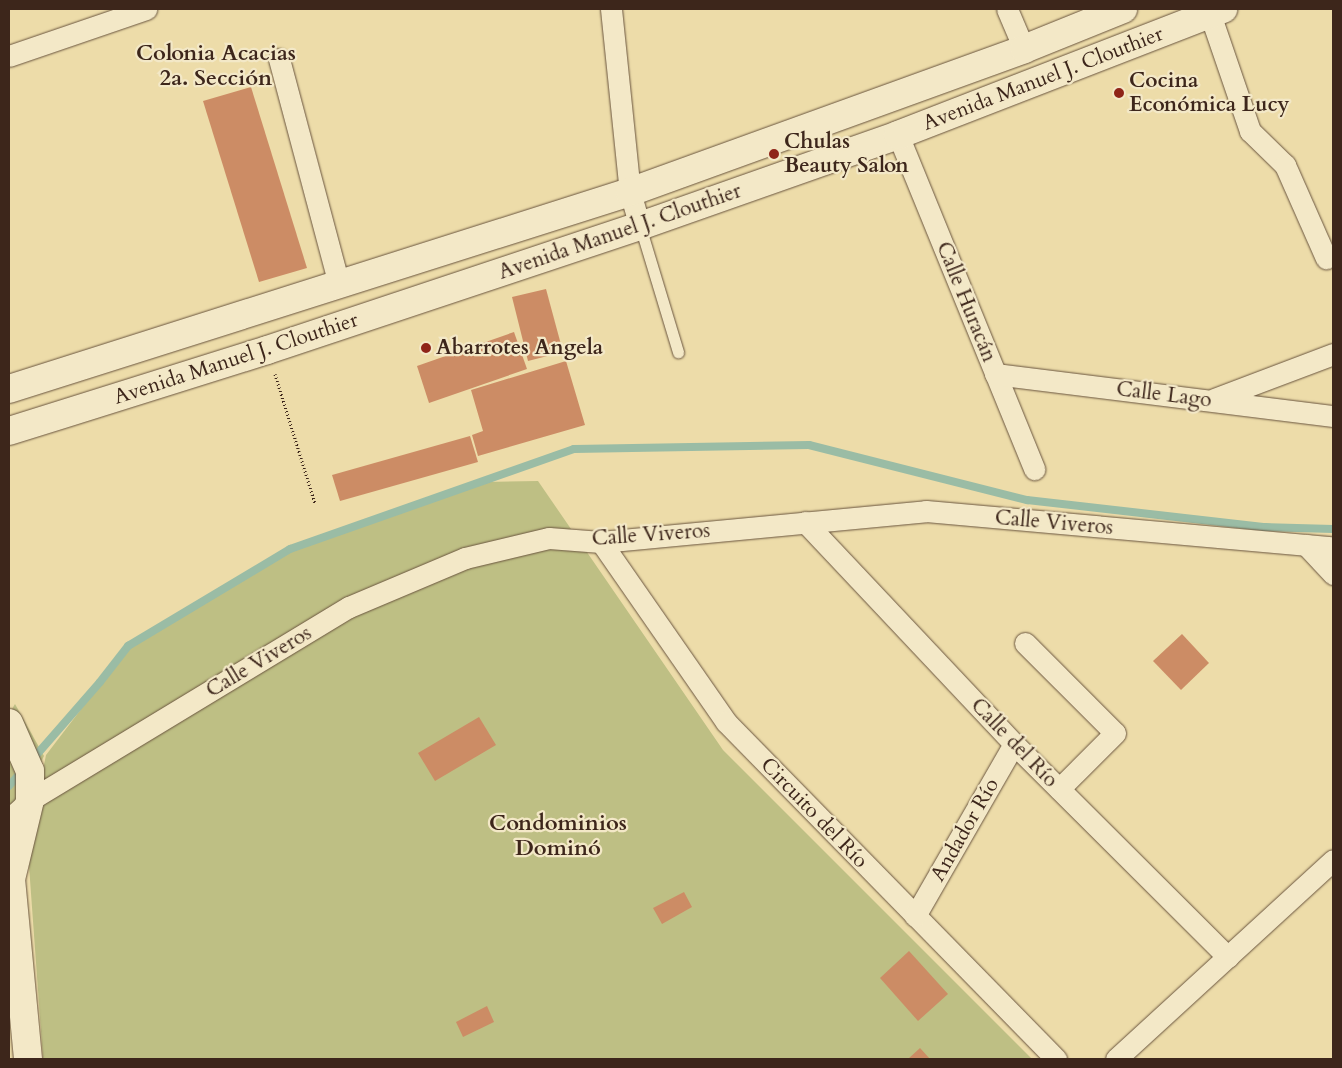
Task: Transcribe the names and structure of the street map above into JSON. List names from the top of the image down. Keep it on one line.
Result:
{"streets":{"main road":["Avenida Manuel J. Clouthier"],"street":["Calle Huracán","Calle Lago","Calle Viveros","Calle del Río","Circuito del Río","Andador Río"]},"crossings":[["Avenida Manuel J. Clouthier","Calle Huracán"],["Calle Huracán","Calle Lago"],["Calle Viveros","Calle del Río"],["Calle Viveros","Circuito del Río"],["Calle del Río","Andador Río"],["Circuito del Río","Andador Río"]],"districts":["Colonia Acacias 2a. Sección","Condominios Dominó"],"places":["Cocina Económica Lucy","Chulas Beauty Salon","Abarrotes Angela"]}
